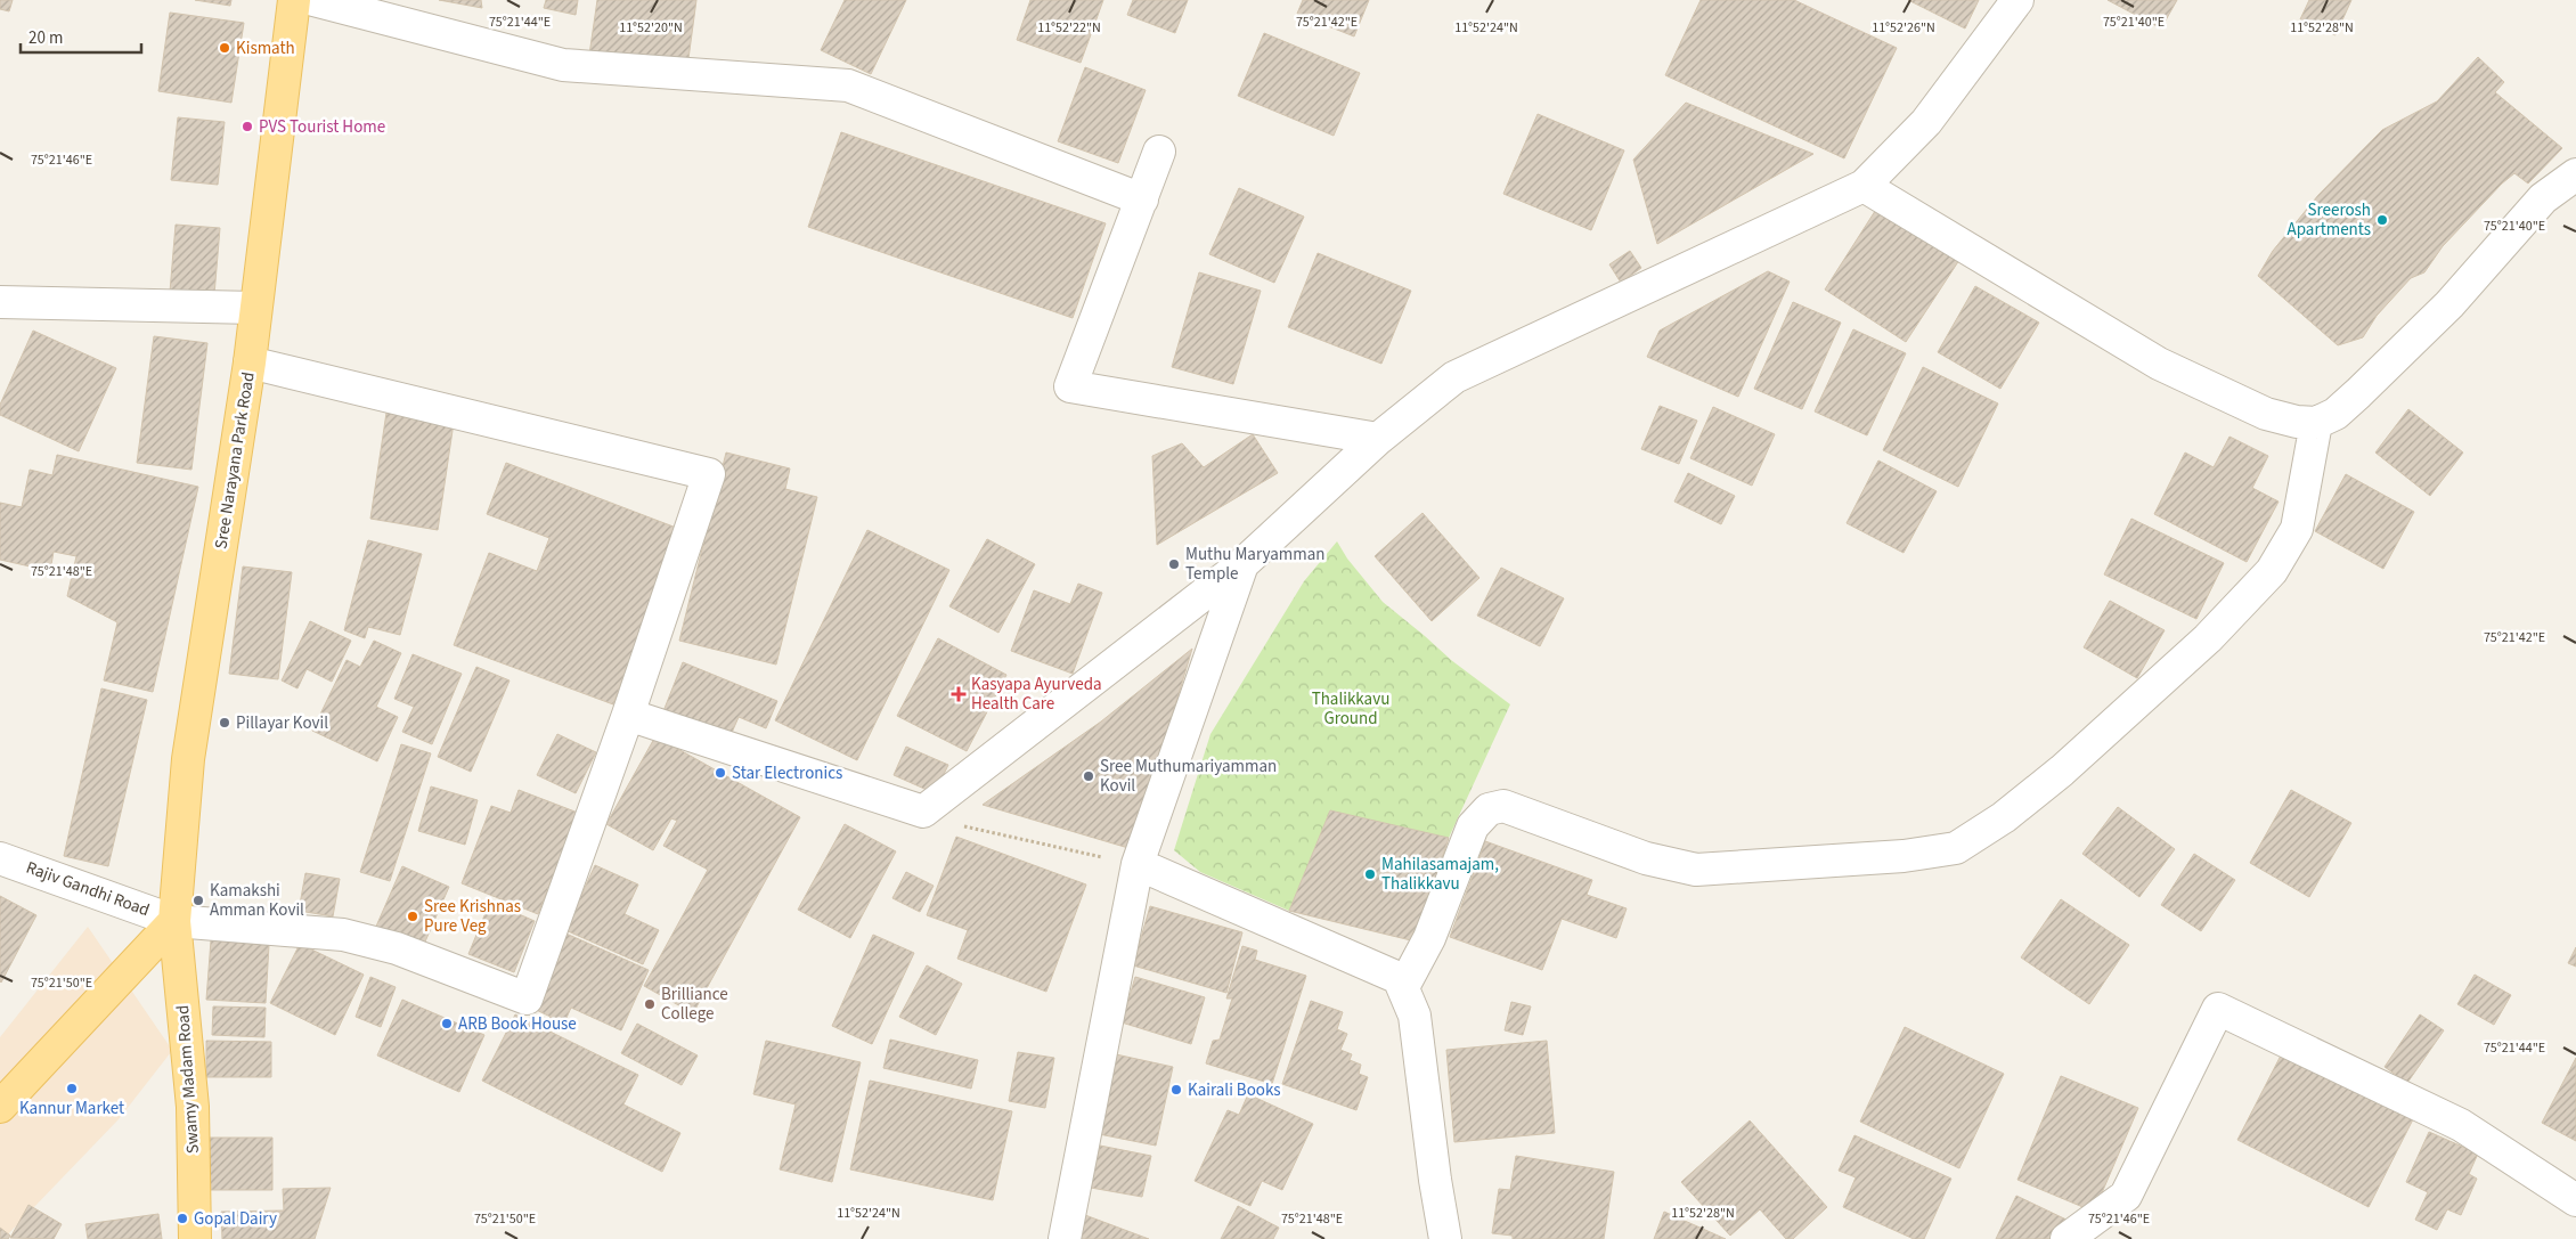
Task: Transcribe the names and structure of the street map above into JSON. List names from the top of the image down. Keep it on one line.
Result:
{"streets":{"main road":["Sree Narayana Park Road","Swamy Madam Road"],"street":["Rajiv Gandhi Road"]},"crossings":[["Sree Narayana Park Road","Rajiv Gandhi Road"],["Sree Narayana Park Road","Swamy Madam Road"],["Rajiv Gandhi Road","Swamy Madam Road"]],"parks":["Thalikkavu Ground"],"places":{"other":["Kismath","PVS Tourist Home","Sreerosh Apartments","Muthu Maryamman Temple","Pillayar Kovil","Star Electronics","Sree Muthumariyamman Kovil","Mahilasamajam, Thalikkavu","Kamakshi Amman Kovil","Sree Krishnas Pure Veg","Brilliance College","ARB Book House","Kannur Market","Kairali Books","Gopal Dairy"],"health":["Kasyapa Ayurveda Health Care"]},"scale_bar":"20 m","coordinates":["75°21'44\"E","75°21'42\"E","75°21'40\"E","11°52'20\"N","11°52'22\"N","11°52'24\"N","11°52'26\"N","11°52'28\"N","75°21'46\"E","75°21'48\"E","75°21'50\"E"]}
